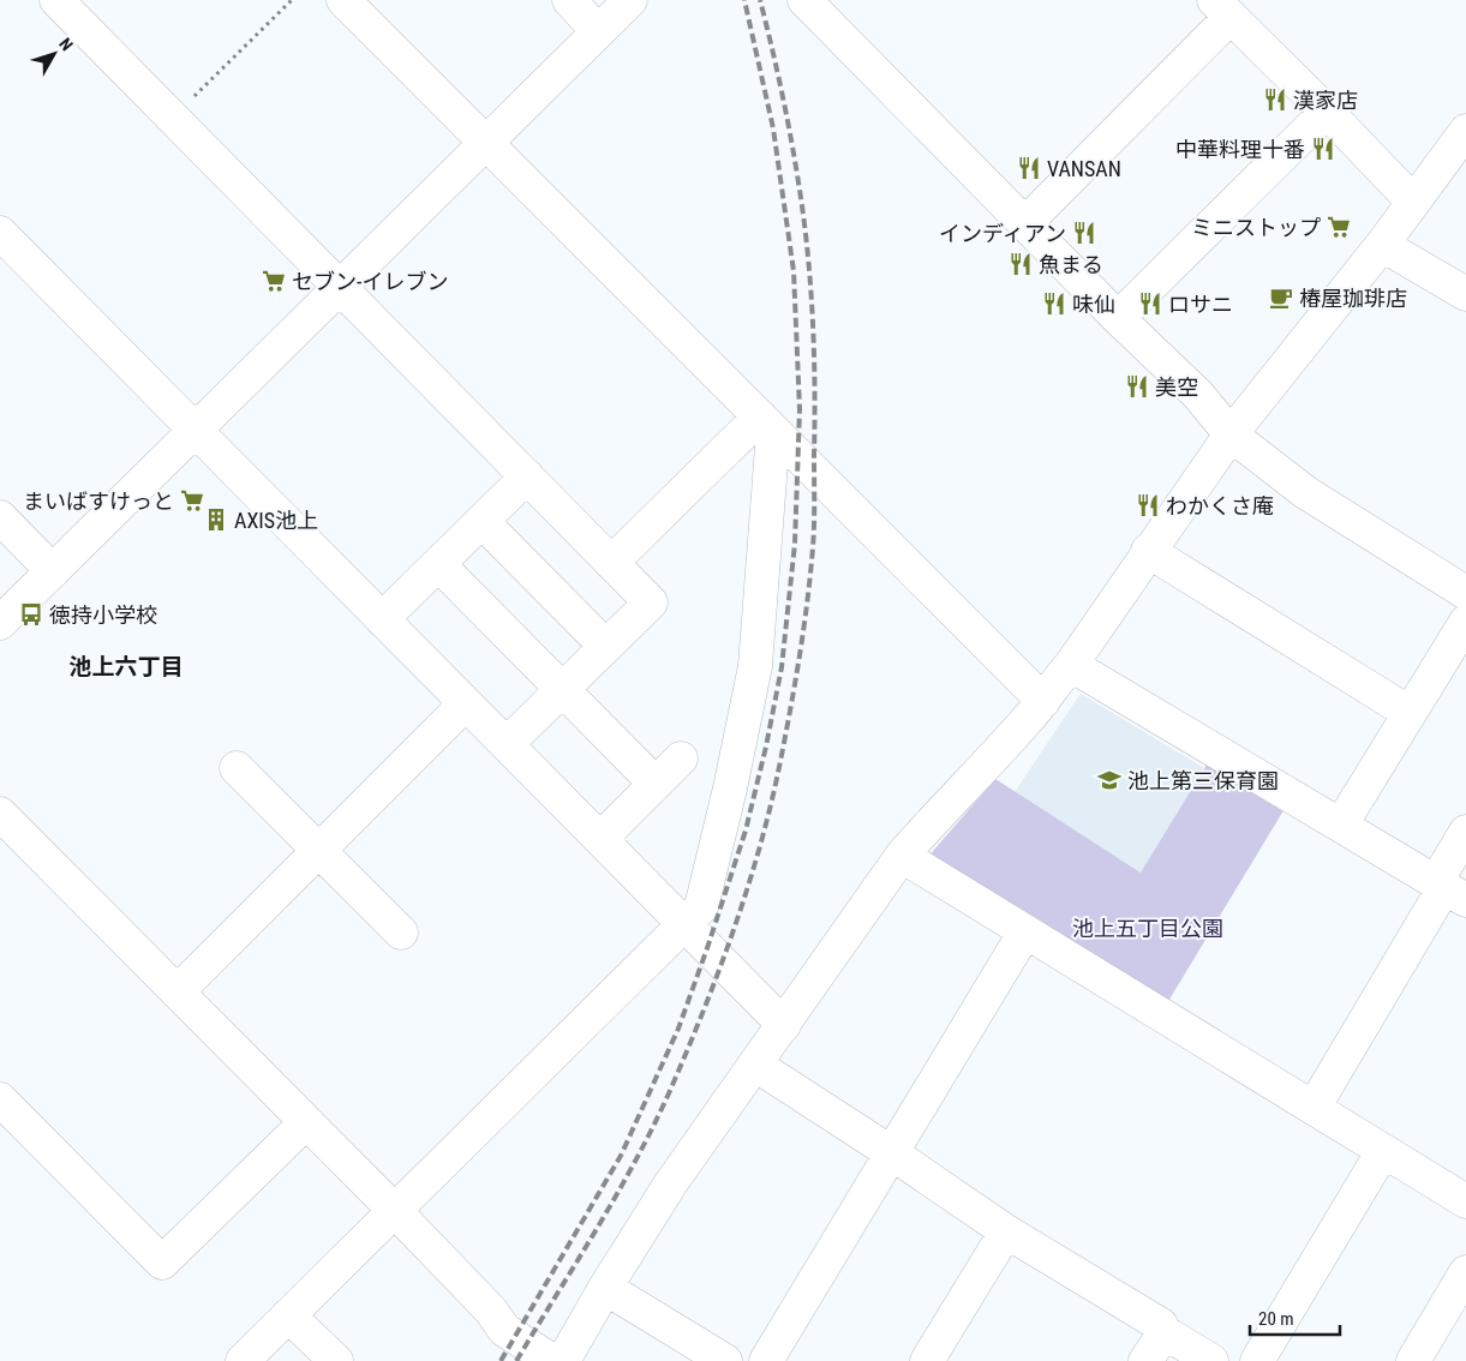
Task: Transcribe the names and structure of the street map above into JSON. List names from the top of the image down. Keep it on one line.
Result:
{"districts":["池上六丁目"],"parks":["池上五丁目公園"],"places":{"restaurant":["漢家店","中華料理十番","VANSAN","インディアン","魚まる","味仙","ロサニ","美空","わかくさ庵"],"supermarket":["ミニストップ","セブン-イレブン","まいばすけっと"],"cafe":["椿屋珈琲店"],"building":["AXIS池上"],"bus stop":["徳持小学校"],"school or university":["池上第三保育園"]},"scale_bar":"20 m","north":"top right"}
